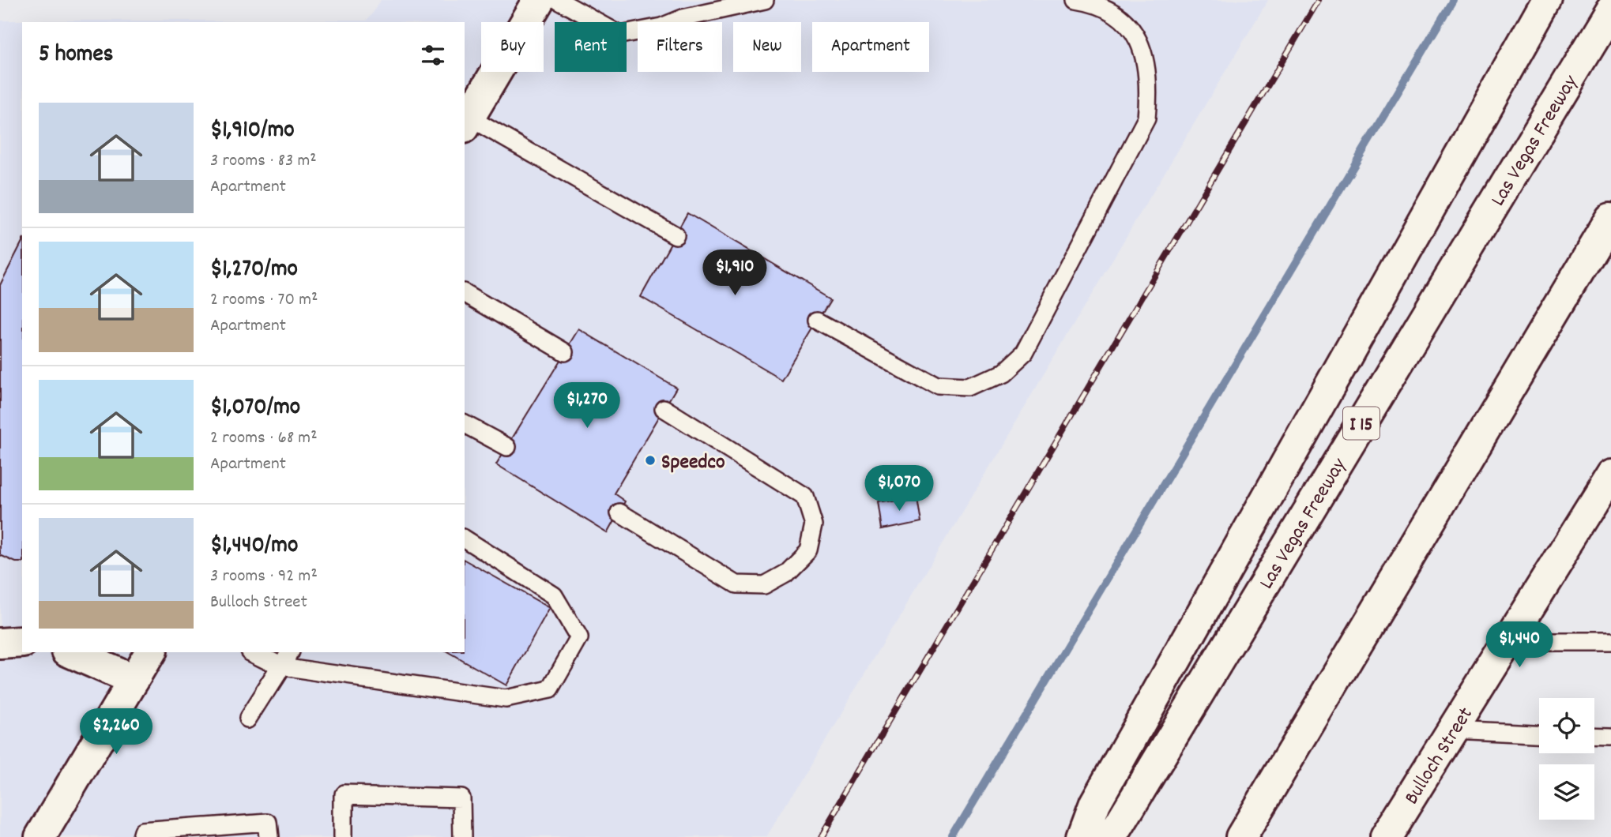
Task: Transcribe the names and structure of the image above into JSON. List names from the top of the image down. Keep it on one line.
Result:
{"streets":{"main road":["Las Vegas Freeway","I 15","Bulloch Street"]},"places":["Speedco"],"page":{"chip":["Buy","Rent","Filters","New","Apartment"],"heading":"5 homes","list":[{"name":"$1,910/mo","note":"3 rooms · 83 m² · Apartment"},{"name":"$1,270/mo","note":"2 rooms · 70 m² · Apartment"},{"name":"$1,070/mo","note":"2 rooms · 68 m² · Apartment"},{"name":"$1,440/mo","note":"3 rooms · 92 m² · Bulloch Street"}],"price":["$1,910","$1,270","$1,070","$1,440","$2,260"]}}
